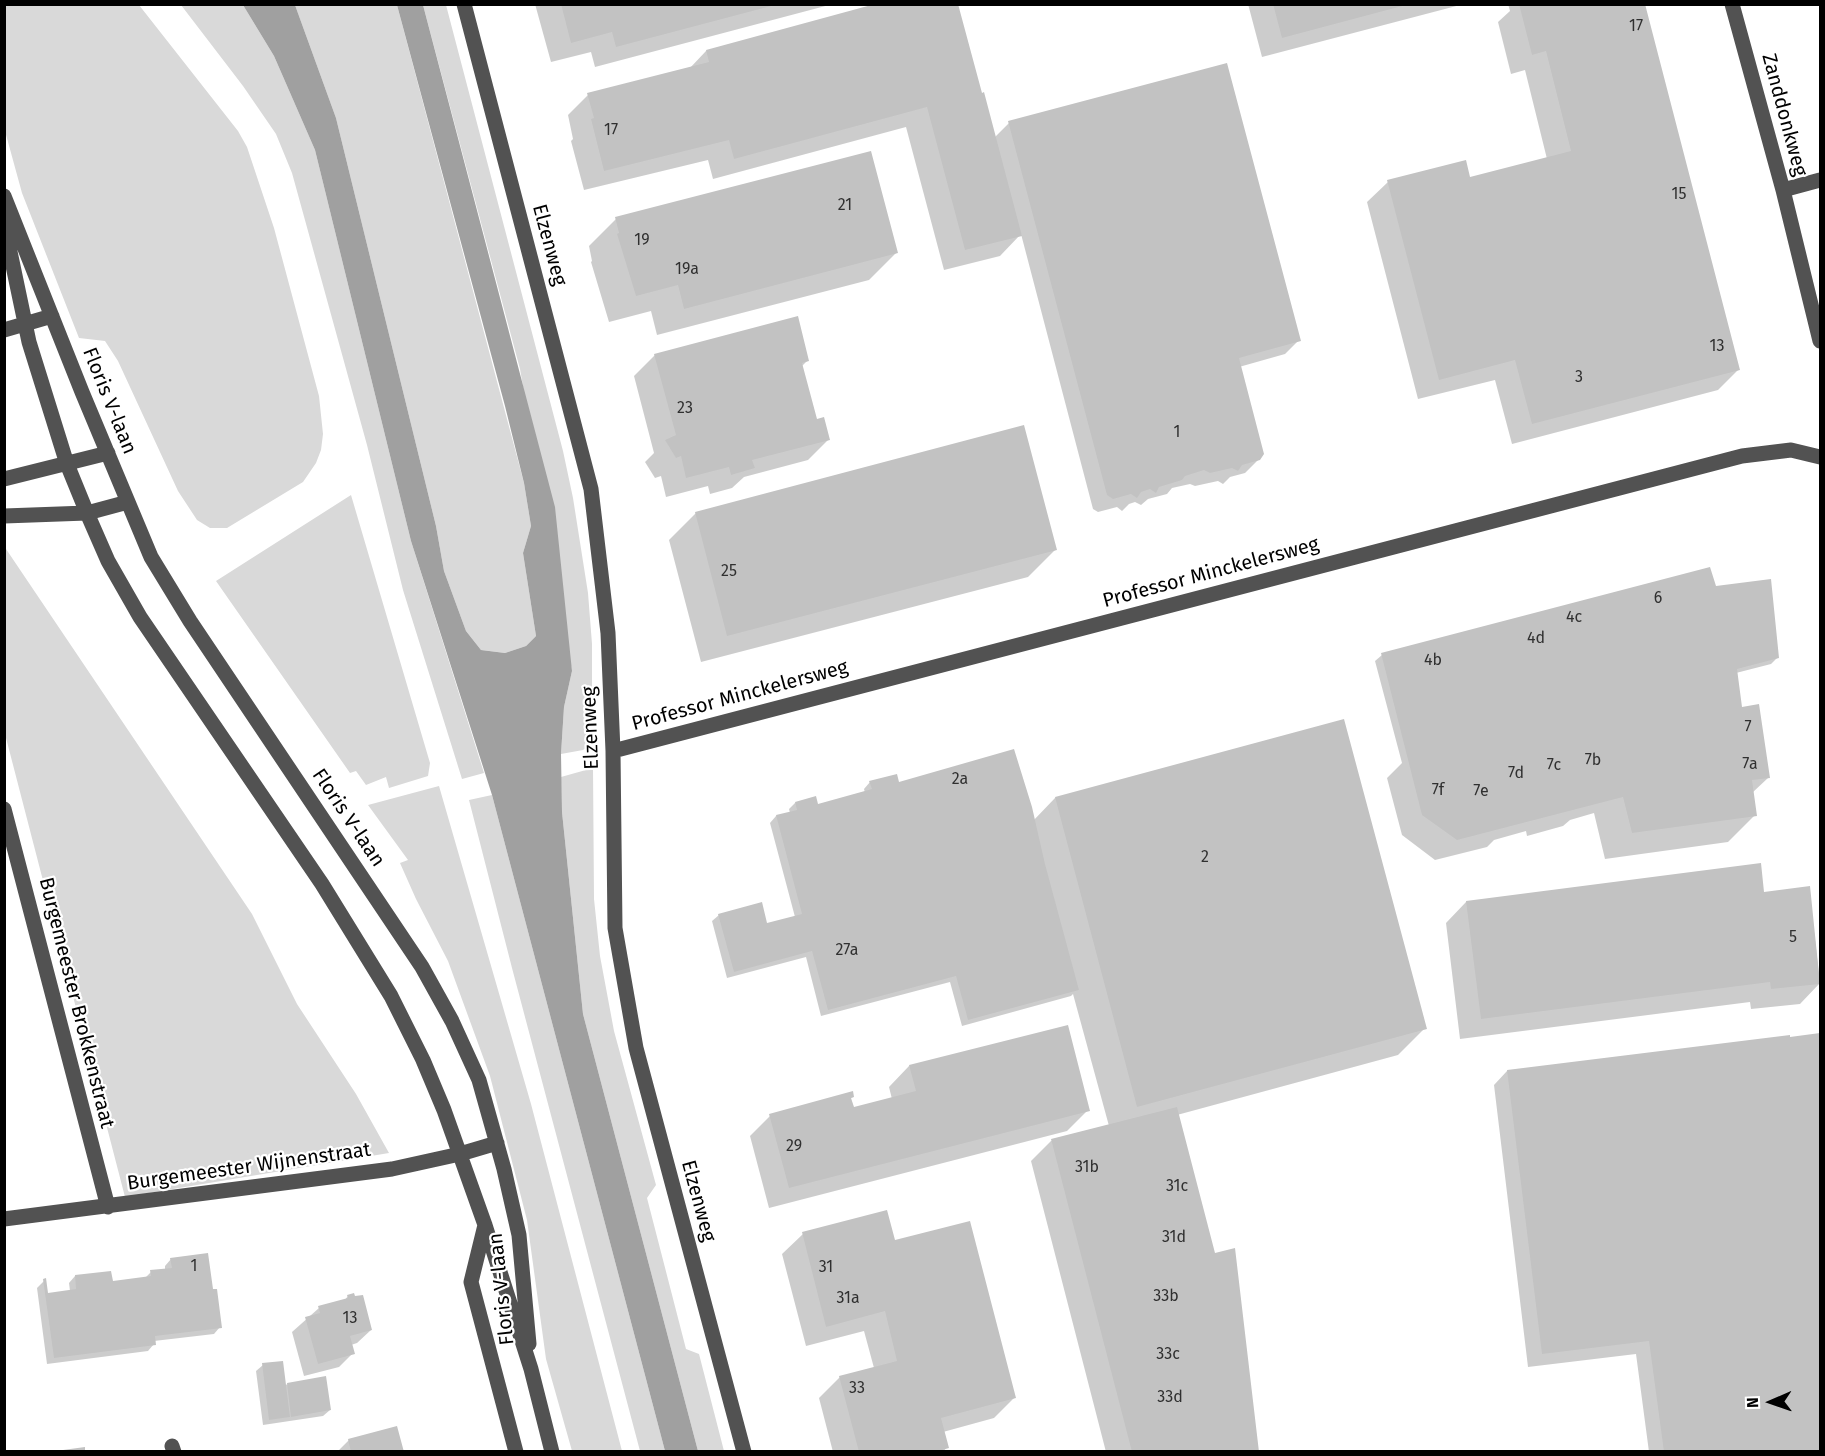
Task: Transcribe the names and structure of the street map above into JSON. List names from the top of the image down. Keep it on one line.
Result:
{"streets":{"street":["Zanddonkweg","Elzenweg","Floris V-laan","Professor Minckelersweg","Burgemeester Brokkenstraat","Burgemeester Wijnenstraat"]},"crossings":[["Elzenweg","Professor Minckelersweg"],["Floris V-laan","Burgemeester Wijnenstraat"],["Burgemeester Brokkenstraat","Burgemeester Wijnenstraat"]],"house_numbers":["17","17","15","21","19","19a","13","3","23","1","25","6","4c","4d","4b","7","7b","7a","7c","7d","2a","7f","7e","2","5","27a","29","31b","31c","31d","1","31","33b","31a","13","33c","33","33d"],"north":"left"}
